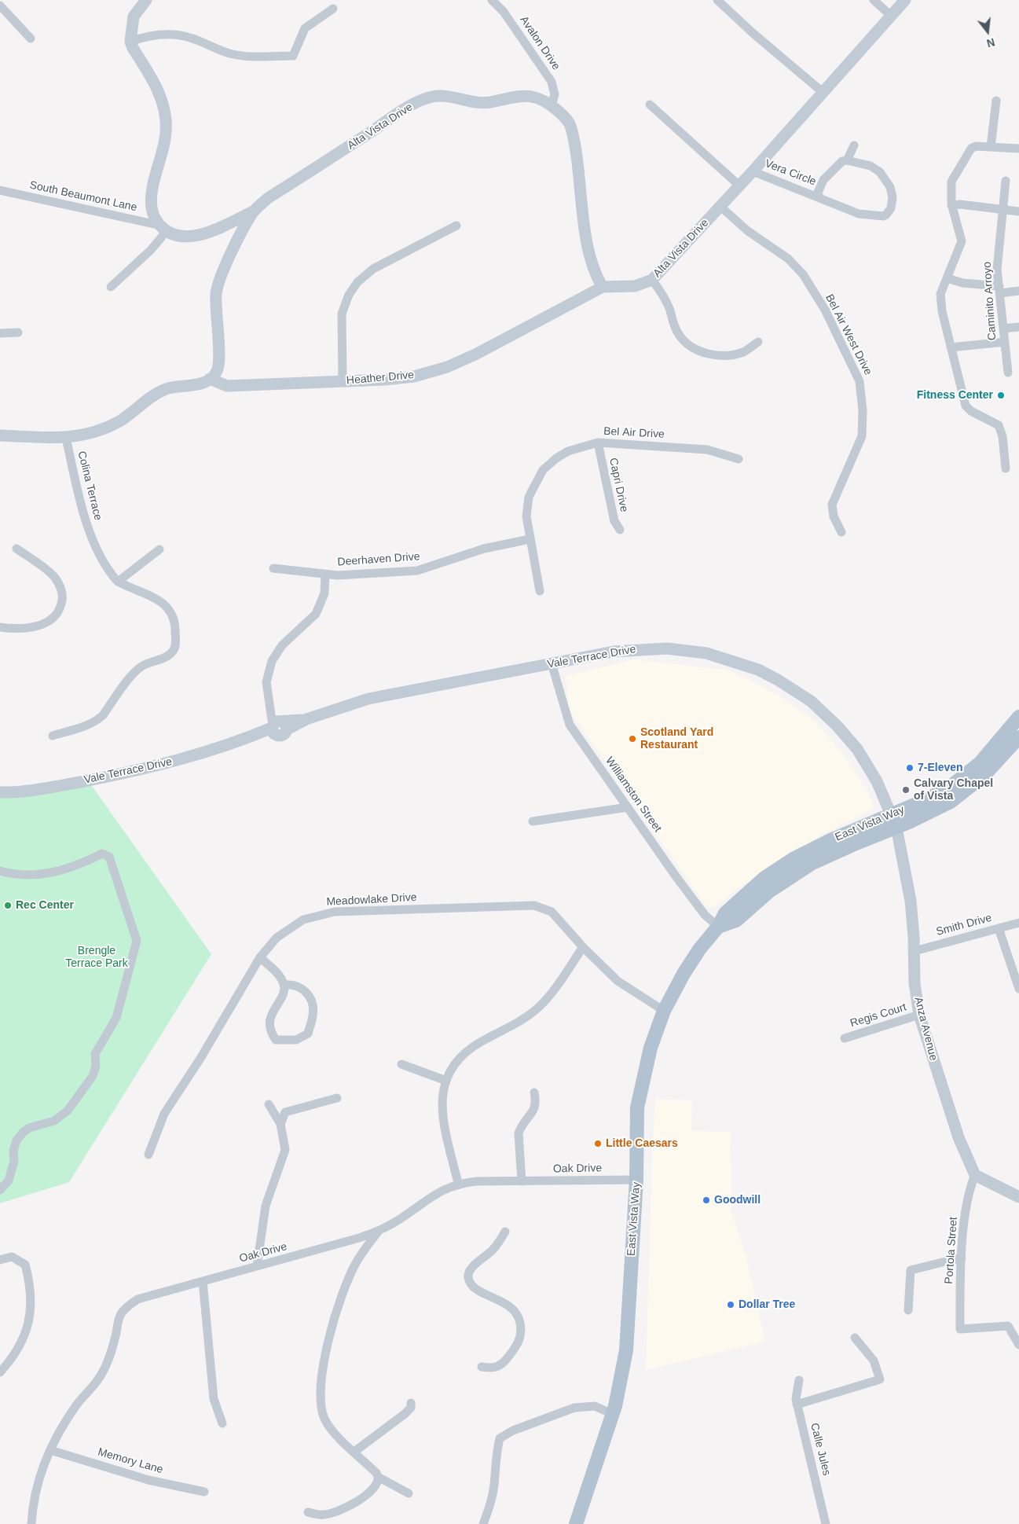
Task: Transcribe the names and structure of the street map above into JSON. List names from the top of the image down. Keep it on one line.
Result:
{"streets":{"main road":["East Vista Way"],"street":["Avalon Drive","Alta Vista Drive","Vera Circle","South Beaumont Lane","Caminito Arroyo","Bel Air West Drive","Heather Drive","Bel Air Drive","Capri Drive","Colina Terrace","Deerhaven Drive","Vale Terrace Drive","Williamston Street","Meadowlake Drive","Smith Drive","Regis Court","Anza Avenue","Oak Drive","Portola Street","Calle Jules","Memory Lane"]},"crossings":[["Avalon Drive","Alta Vista Drive"],["Alta Vista Drive","Vera Circle"],["Alta Vista Drive","Bel Air West Drive"],["Alta Vista Drive","Heather Drive"],["Bel Air Drive","Capri Drive"],["Bel Air Drive","Deerhaven Drive"],["Vale Terrace Drive","Williamston Street"],["Vale Terrace Drive","East Vista Way"],["Vale Terrace Drive","Anza Avenue"],["Williamston Street","East Vista Way"],["East Vista Way","Meadowlake Drive"],["East Vista Way","Anza Avenue"],["East Vista Way","Oak Drive"],["Smith Drive","Anza Avenue"],["Regis Court","Anza Avenue"],["Anza Avenue","Portola Street"],["Oak Drive","Memory Lane"]],"parks":["Brengle Terrace Park"],"places":["Fitness Center","Scotland Yard Restaurant","7-Eleven","Calvary Chapel of Vista","Rec Center","Little Caesars","Goodwill","Dollar Tree"],"north":"bottom"}
